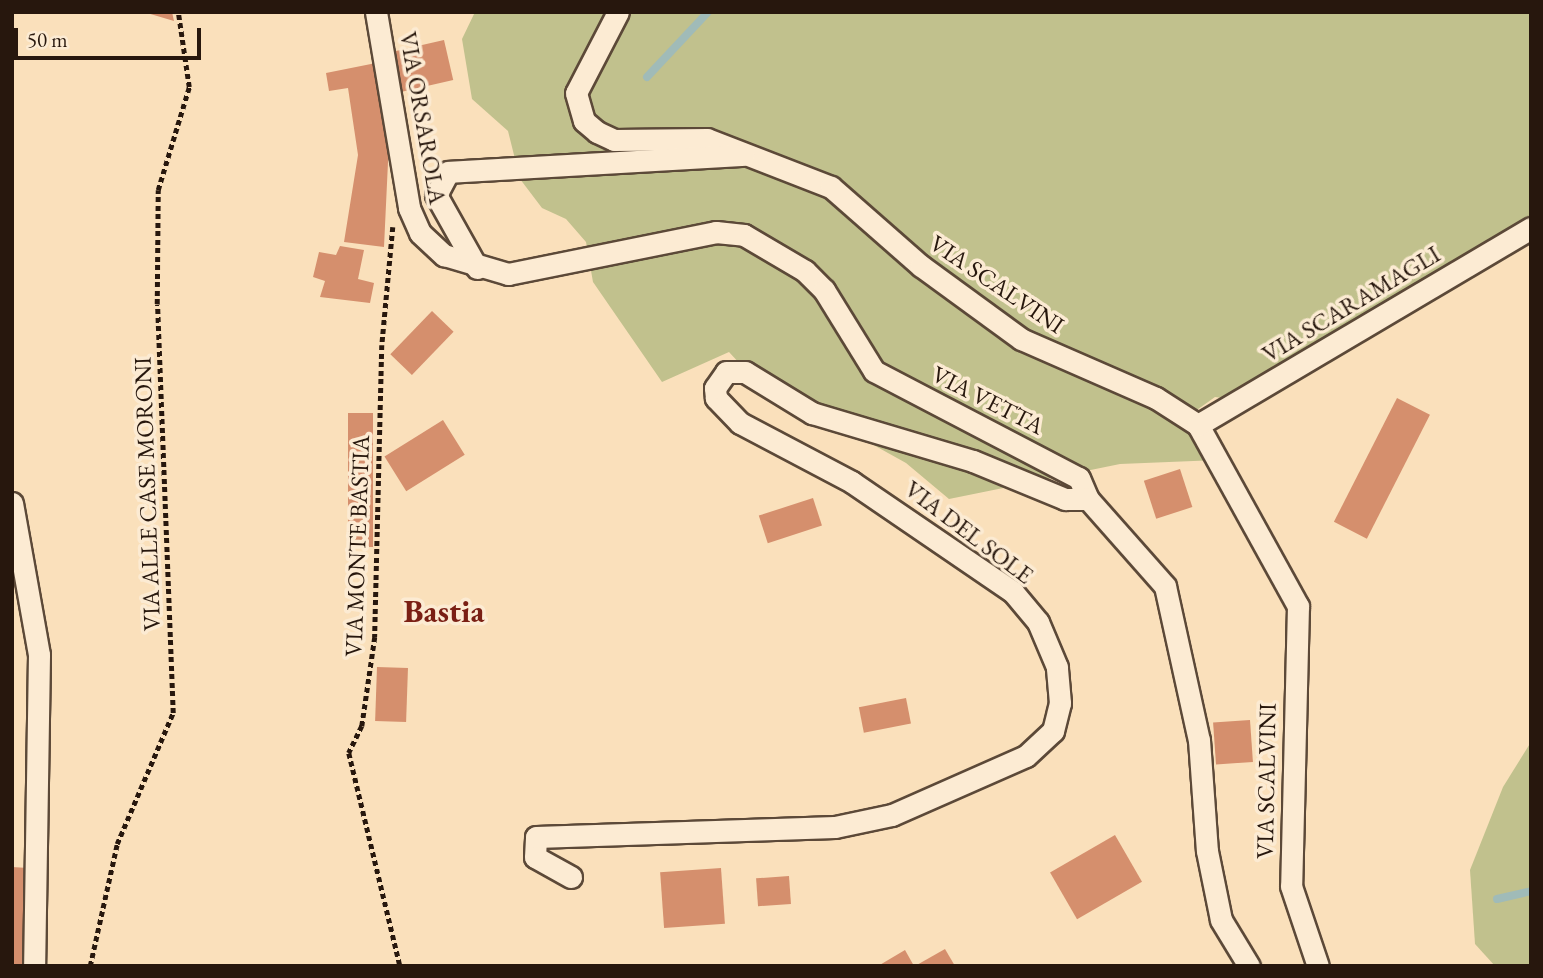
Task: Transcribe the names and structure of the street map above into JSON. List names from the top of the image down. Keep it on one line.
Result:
{"streets":{"street":["VIA ORSAROLA","VIA SCALVINI","VIA SCARAMAGLI","VIA VETTA","VIA DEL SOLE"],"path":["VIA ALLE CASE MORONI","VIA MONTE BASTIA"]},"crossings":[["VIA ORSAROLA","VIA VETTA"],["VIA ORSAROLA","VIA MONTE BASTIA"],["VIA SCALVINI","VIA SCARAMAGLI"],["VIA SCALVINI","VIA VETTA"],["VIA VETTA","VIA DEL SOLE"]],"districts":["Bastia"],"scale_bar":"50 m"}
